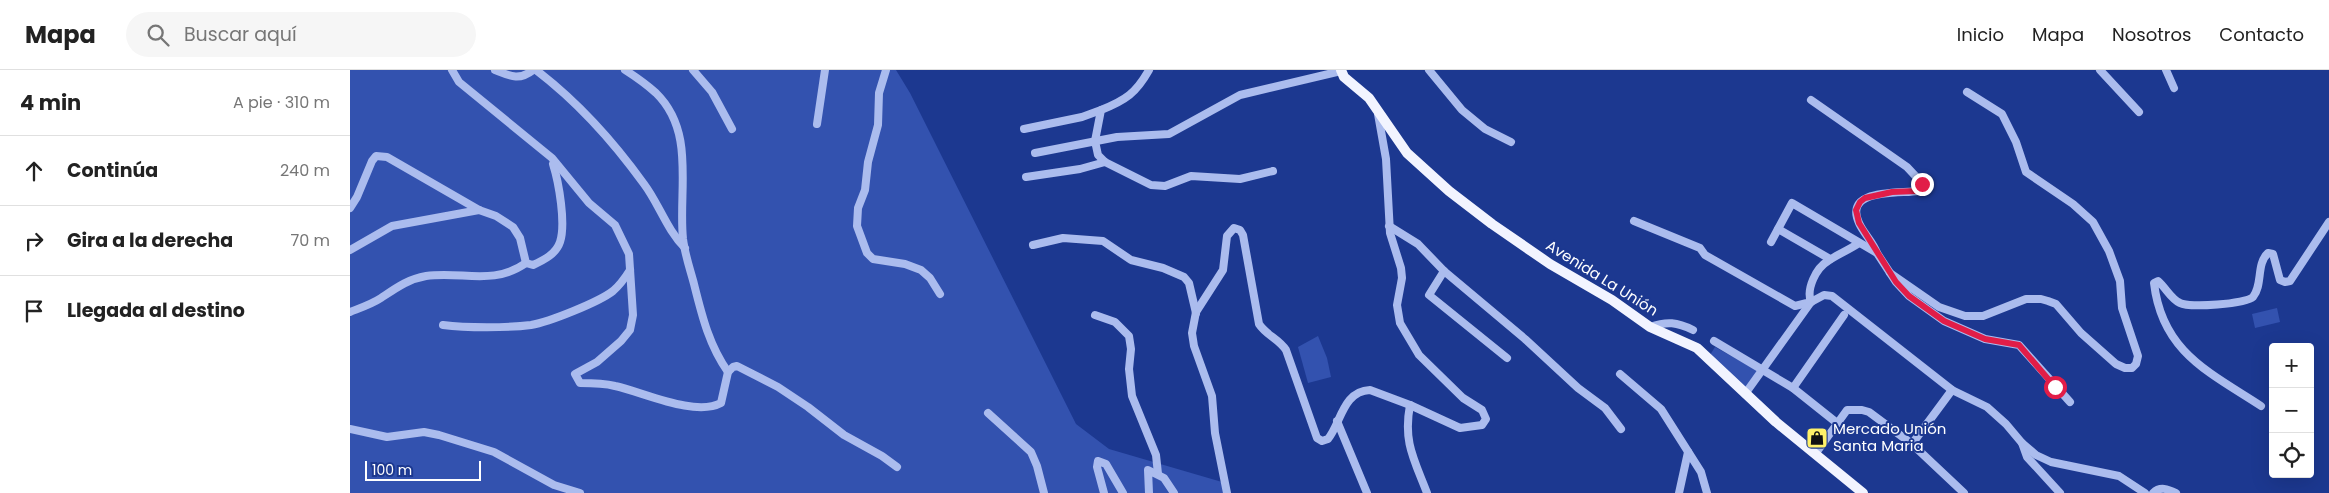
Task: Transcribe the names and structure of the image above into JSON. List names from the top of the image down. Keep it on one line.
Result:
{"streets":{"main road":["Avenida La Unión"]},"places":{"shop":["Mercado Unión Santa Maria"]},"scale_bar":"100 m","page":{"header":"Mapa","search":"Buscar aquí","nav":["Inicio","Mapa","Nosotros","Contacto"],"heading":["4 min","A pie · 310 m"],"list":[["Continúa","240 m"],["Gira a la derecha","70 m"],"Llegada al destino"],"map_buttons":["+","−"],"scale":"100 m"}}
